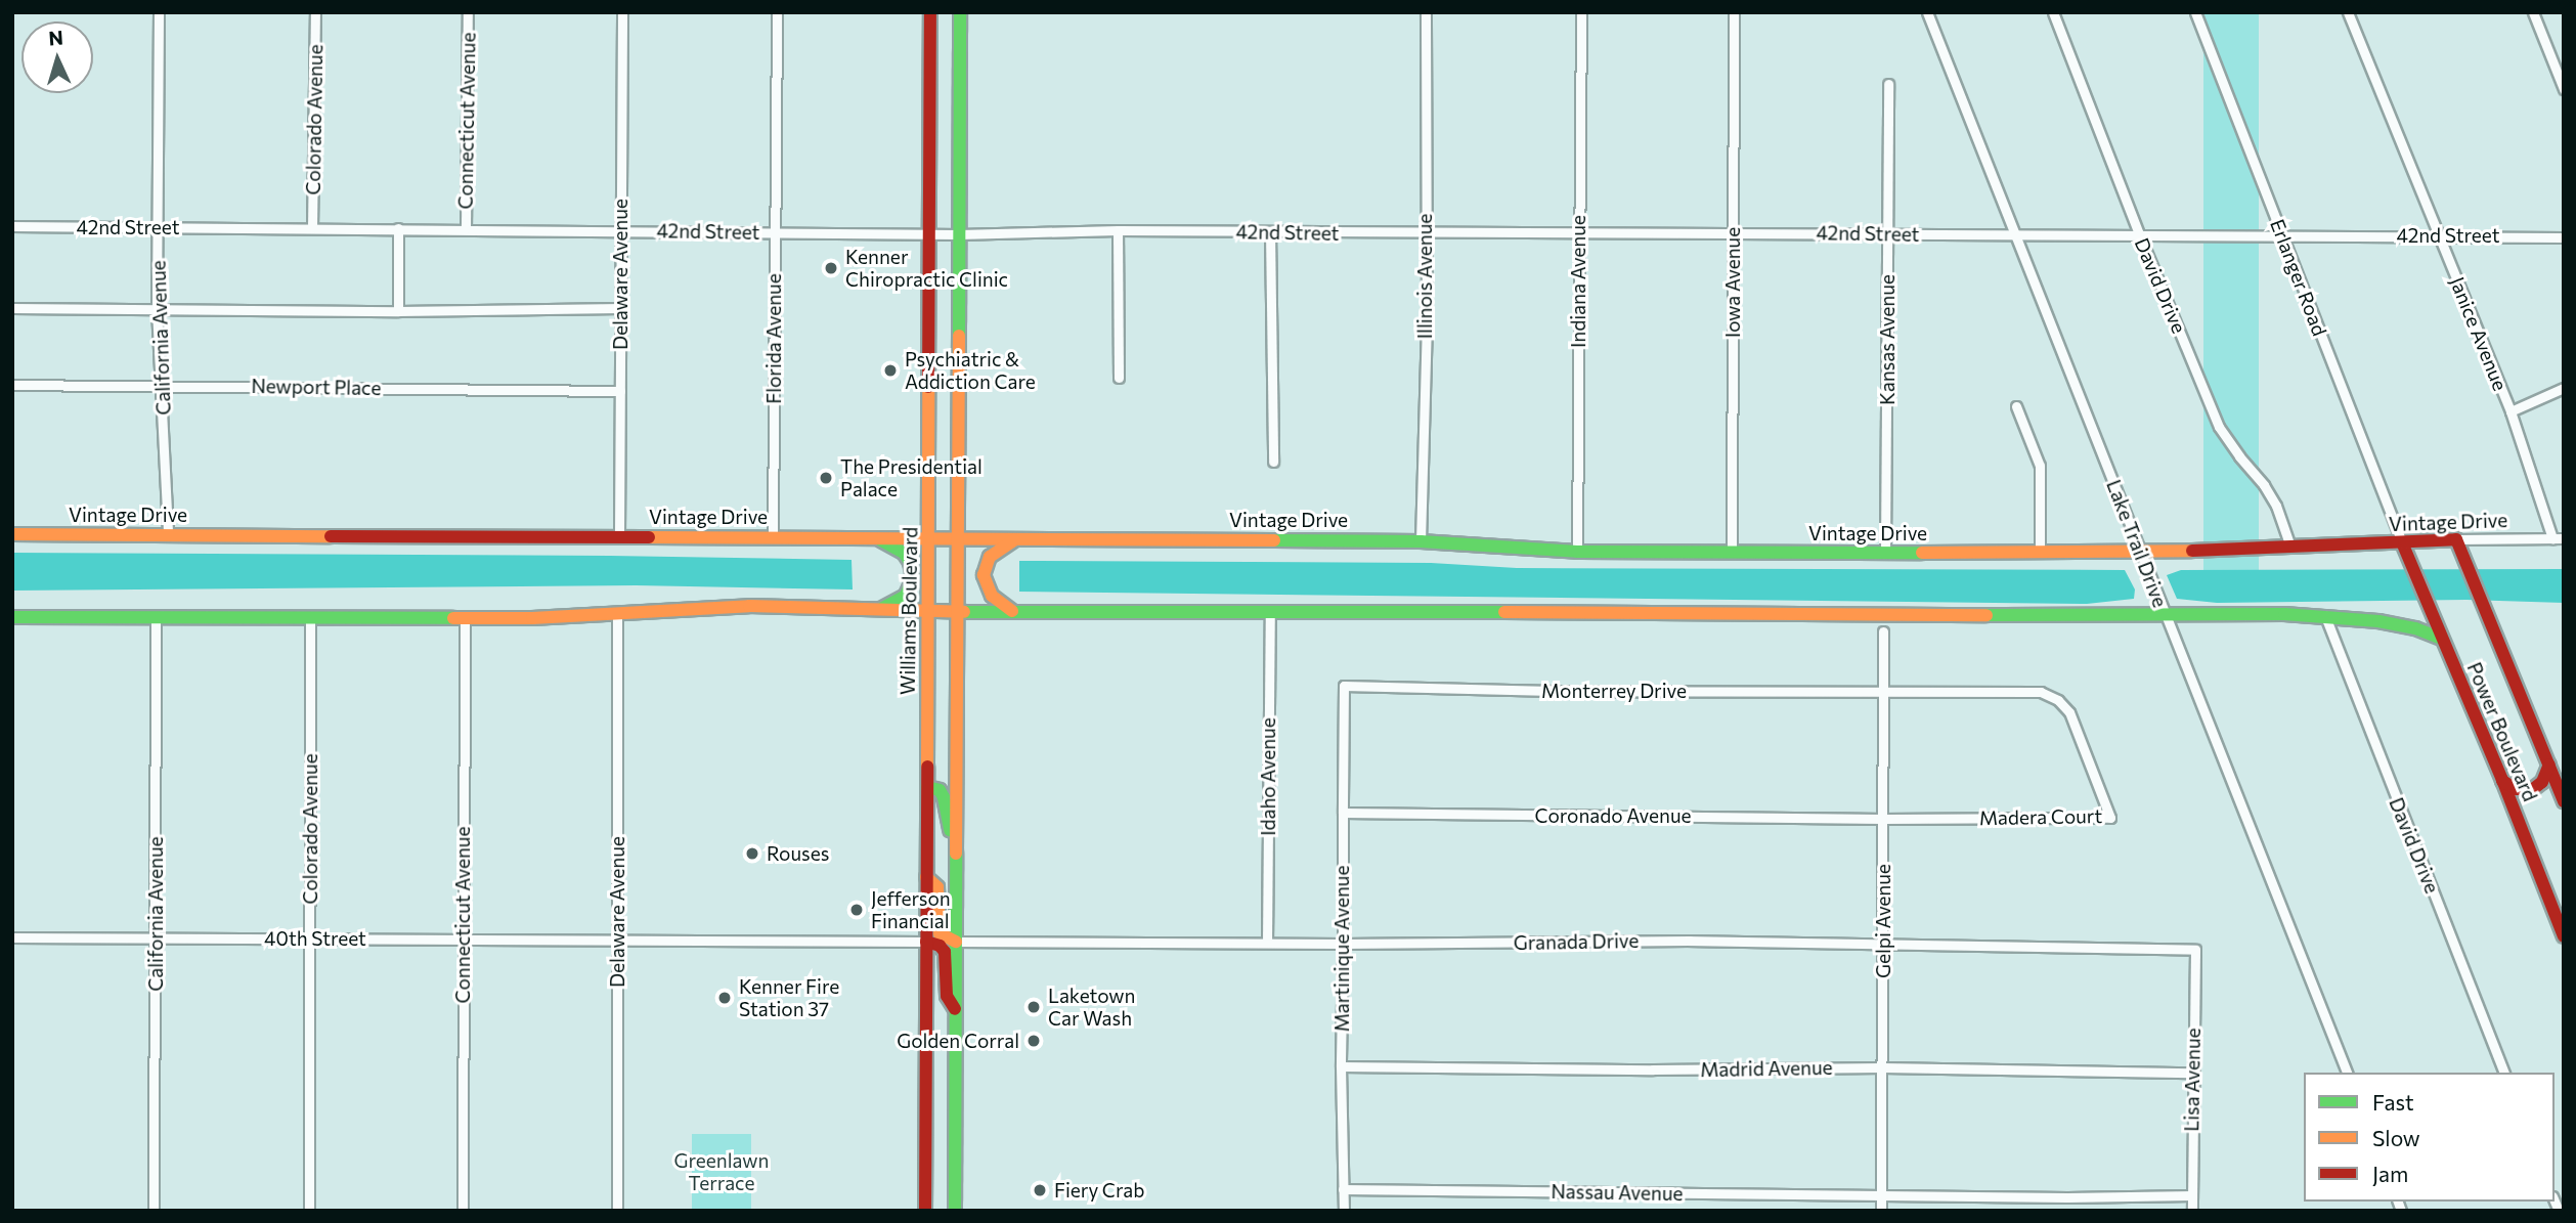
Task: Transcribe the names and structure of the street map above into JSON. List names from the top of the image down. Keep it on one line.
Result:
{"streets":{"street":["Colorado Avenue","Connecticut Avenue","42nd Street","Delaware Avenue","Illinois Avenue","Erlanger Road","Indiana Avenue","Iowa Avenue","David Drive","Janice Avenue","California Avenue","Florida Avenue","Kansas Avenue","Newport Place","Vintage Drive","Lake Trail Drive","Williams Boulevard","Monterrey Drive","Power Boulevard","Idaho Avenue","Coronado Avenue","Madera Court","Gelpi Avenue","40th Street","Granada Drive","Martinique Avenue","Madrid Avenue","Lisa Avenue","Nassau Avenue"]},"crossings":[["Colorado Avenue","42nd Street"],["Colorado Avenue","40th Street"],["Connecticut Avenue","42nd Street"],["Connecticut Avenue","40th Street"],["42nd Street","Delaware Avenue"],["42nd Street","Illinois Avenue"],["42nd Street","Erlanger Road"],["42nd Street","Indiana Avenue"],["42nd Street","Iowa Avenue"],["42nd Street","David Drive"],["42nd Street","Janice Avenue"],["42nd Street","California Avenue"],["42nd Street","Florida Avenue"],["42nd Street","Kansas Avenue"],["42nd Street","Lake Trail Drive"],["42nd Street","Williams Boulevard"],["Delaware Avenue","Newport Place"],["Delaware Avenue","Vintage Drive"],["Delaware Avenue","40th Street"],["Illinois Avenue","Vintage Drive"],["Erlanger Road","Vintage Drive"],["Erlanger Road","Power Boulevard"],["Indiana Avenue","Vintage Drive"],["Iowa Avenue","Vintage Drive"],["David Drive","Vintage Drive"],["Janice Avenue","Vintage Drive"],["California Avenue","Newport Place"],["California Avenue","Vintage Drive"],["California Avenue","40th Street"],["Florida Avenue","Vintage Drive"],["Kansas Avenue","Vintage Drive"],["Vintage Drive","Lake Trail Drive"],["Vintage Drive","Williams Boulevard"],["Vintage Drive","Power Boulevard"],["Williams Boulevard","40th Street"],["Monterrey Drive","Madera Court"],["Monterrey Drive","Gelpi Avenue"],["Monterrey Drive","Martinique Avenue"],["Idaho Avenue","Granada Drive"],["Coronado Avenue","Madera Court"],["Coronado Avenue","Gelpi Avenue"],["Coronado Avenue","Martinique Avenue"],["Madera Court","Gelpi Avenue"],["Gelpi Avenue","Granada Drive"],["Gelpi Avenue","Madrid Avenue"],["Gelpi Avenue","Nassau Avenue"],["Granada Drive","Martinique Avenue"],["Granada Drive","Lisa Avenue"],["Martinique Avenue","Madrid Avenue"],["Martinique Avenue","Nassau Avenue"],["Madrid Avenue","Lisa Avenue"],["Lisa Avenue","Nassau Avenue"]],"parks":["Greenlawn Terrace"],"places":["Kenner Chiropractic Clinic","Psychiatric & Addiction Care","The Presidential Palace","Rouses","Jefferson Financial","Kenner Fire Station 37","Laketown Car Wash","Golden Corral","Fiery Crab"],"legend":["Fast","Slow","Jam"],"north":"top"}
